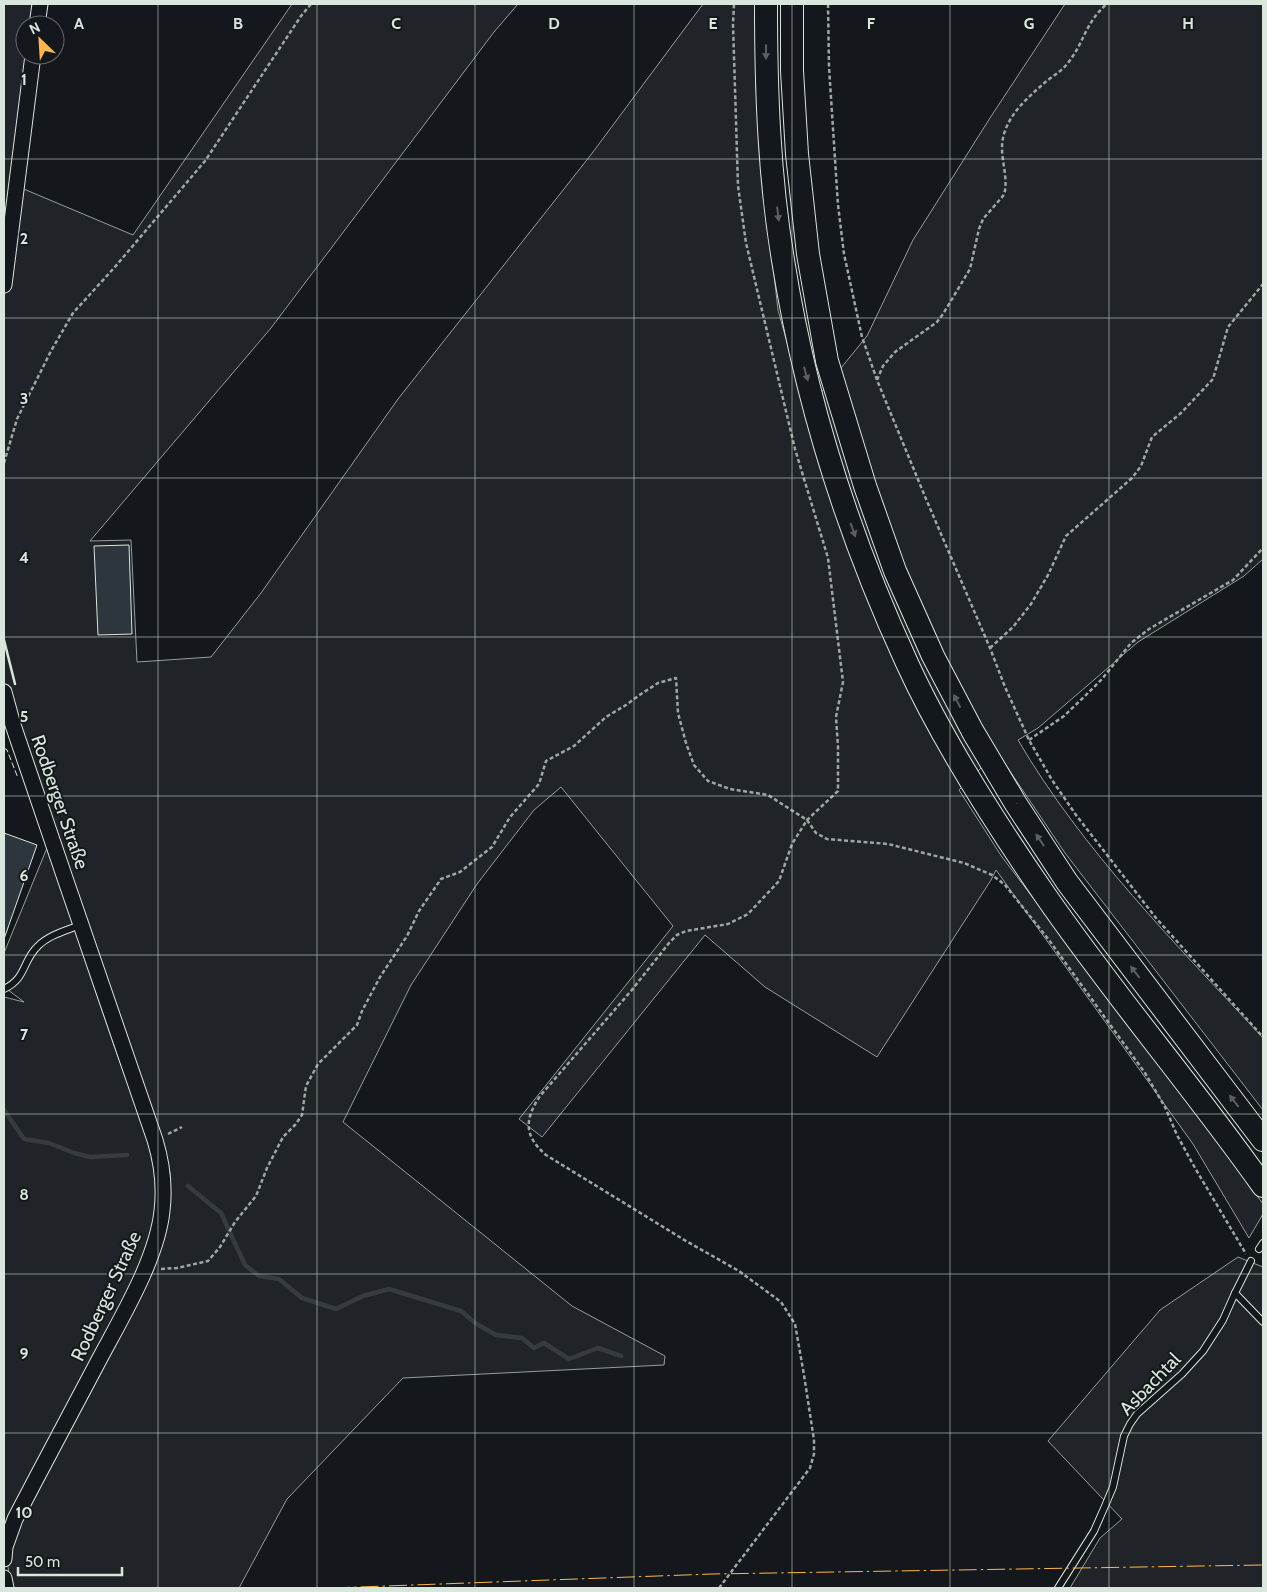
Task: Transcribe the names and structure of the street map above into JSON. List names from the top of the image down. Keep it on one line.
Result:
{"streets":{"street":["Rodberger Straße"],"lane":["Asbachtal"]},"scale_bar":"50 m","north":"top left","grid":{"columns":["A","B","C","D","E","F","G","H"],"rows":["1","2","3","4","5","6","7","8","9","10"]}}
